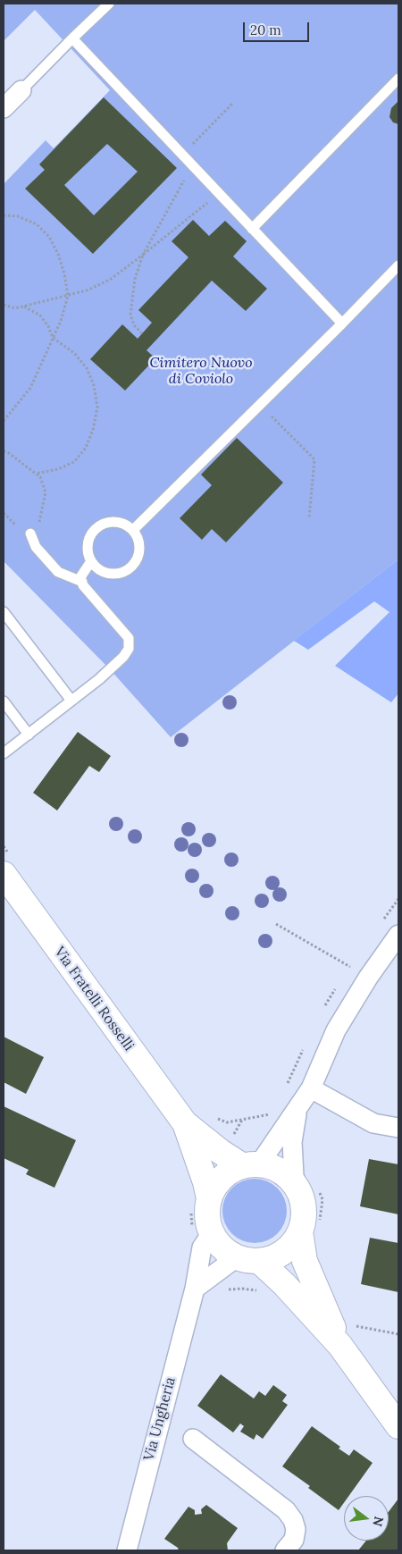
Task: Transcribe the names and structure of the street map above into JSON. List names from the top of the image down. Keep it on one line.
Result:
{"streets":{"street":["Via Fratelli Rosselli","Via Ungheria"]},"crossings":[["Via Fratelli Rosselli","Via Ungheria"]],"parks":["Cimitero Nuovo di Coviolo"],"scale_bar":"20 m","north":"right"}
